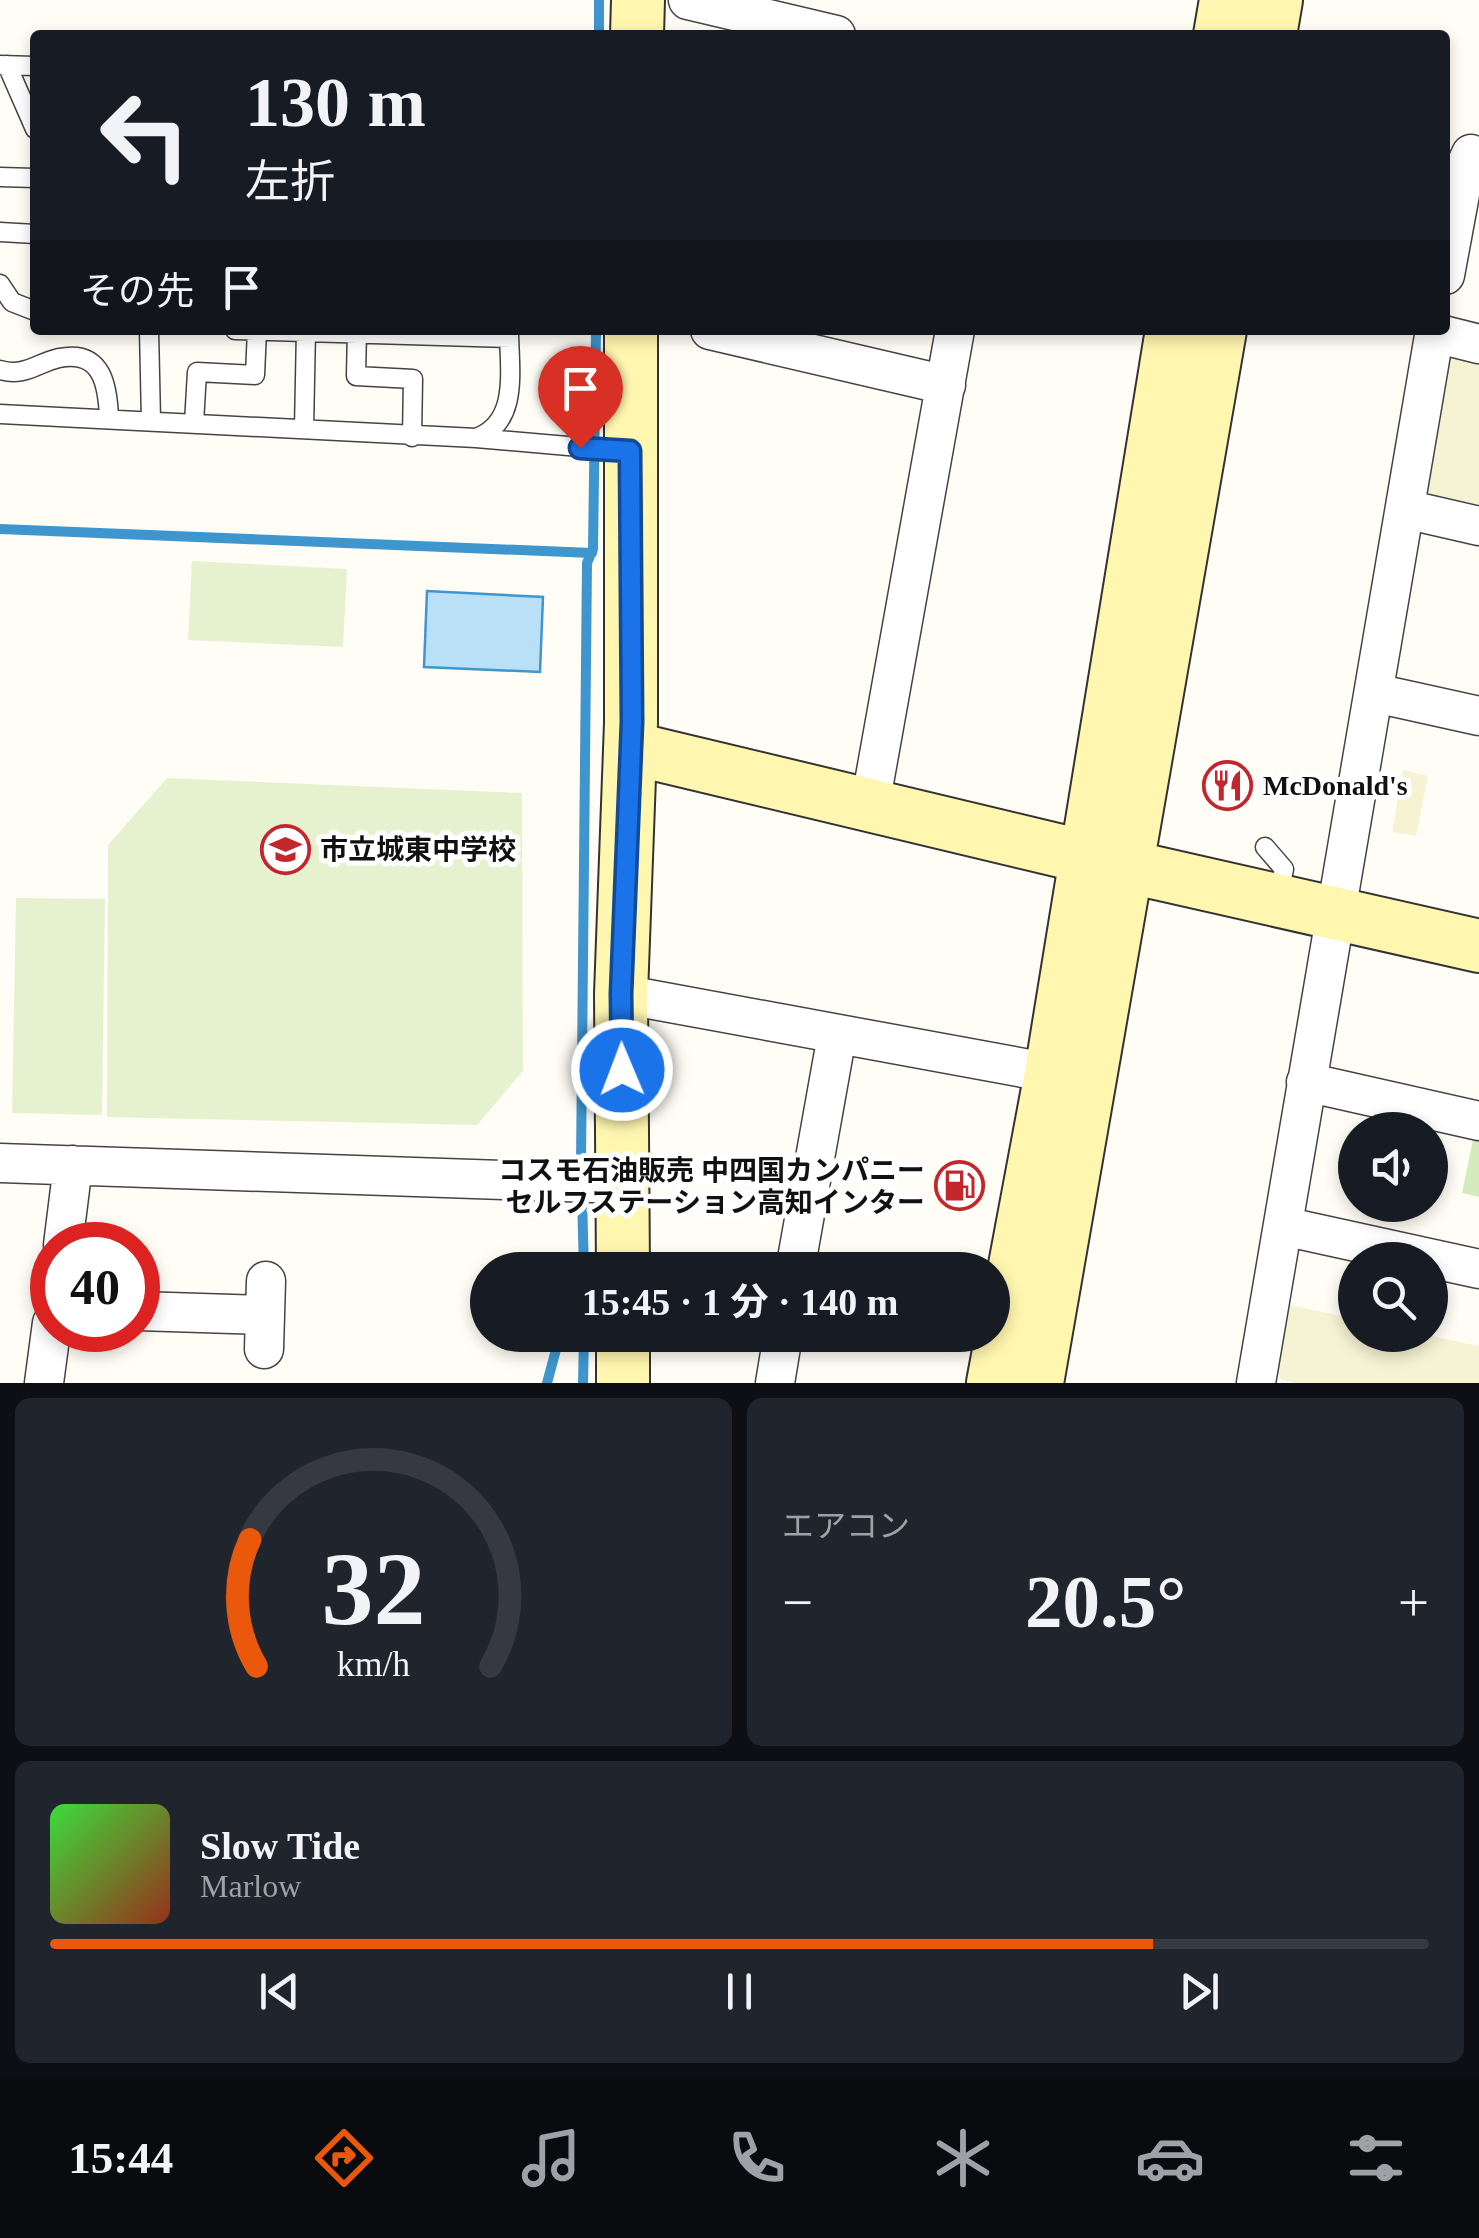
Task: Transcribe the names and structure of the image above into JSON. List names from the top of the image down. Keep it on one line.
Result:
{"places":{"restaurant":["McDonald's"],"school or university":["市立城東中学校"],"fuel station":["コスモ石油販売 中四国カンパニー セルフステーション高知インター"]},"page":{"turn":["130 m","左折"],"then":"その先","limit":"40","trip":"15:45 · 1 分 · 140 m","tile":"エアコン","heat":["−","20.5°","+"],"song":["Slow Tide","Marlow"],"tabs":"15:44","gauge":["32","km/h"]}}
